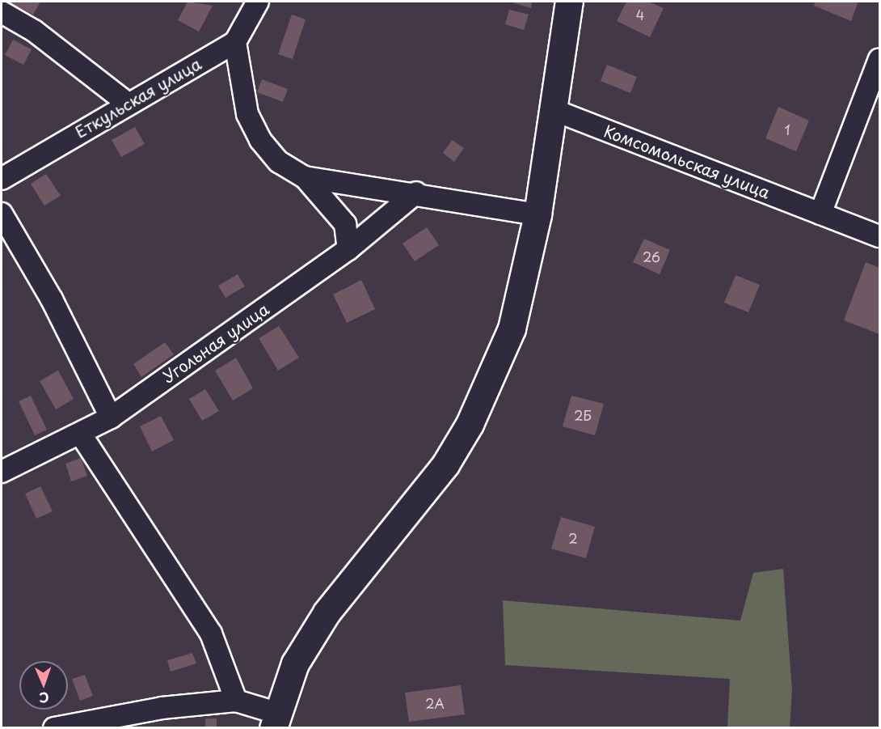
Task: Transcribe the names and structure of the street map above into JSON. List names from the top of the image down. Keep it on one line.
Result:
{"streets":{"street":["Еткульская улица","Комсомольская улица","Угольная улица"]},"house_numbers":["4","1","26","2Б","2","2А"],"north":"bottom"}
